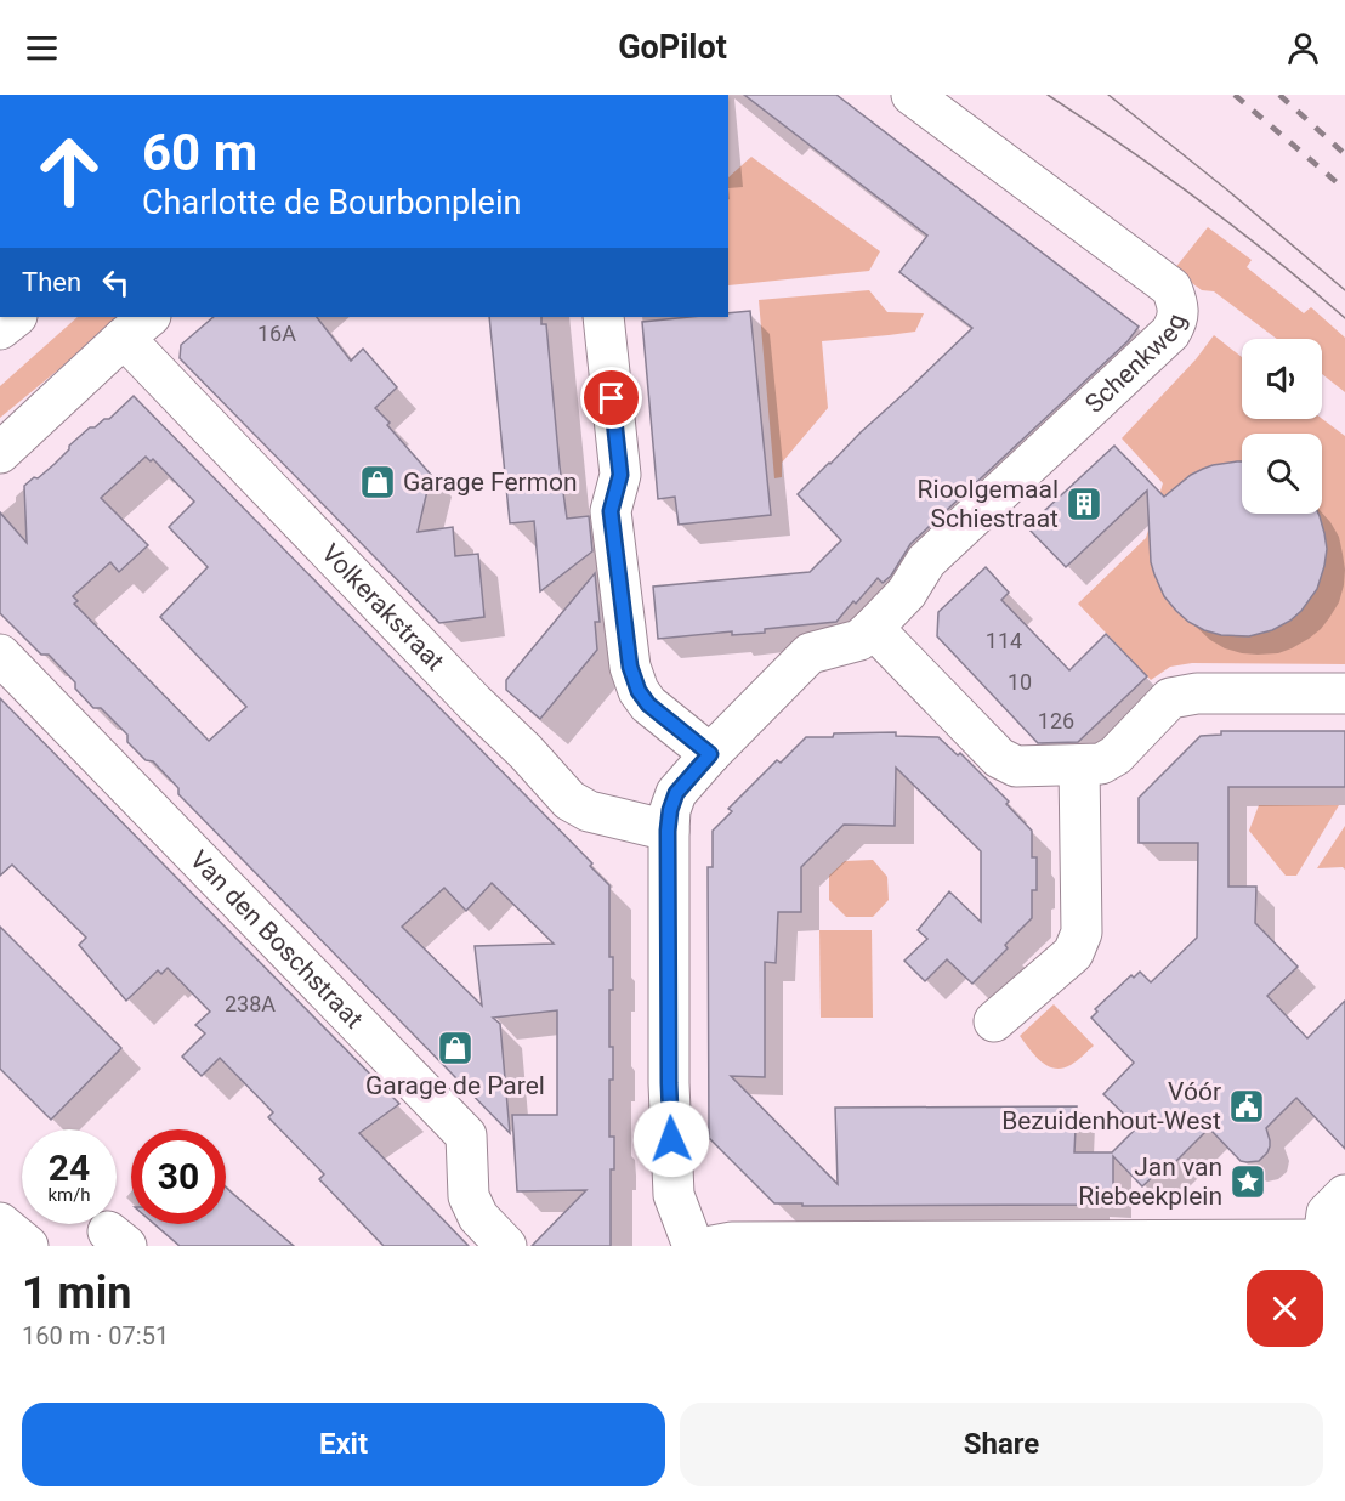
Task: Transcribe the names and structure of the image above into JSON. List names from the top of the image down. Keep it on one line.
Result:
{"streets":{"street":["Schenkweg","Volkerakstraat","Van den Boschstraat"]},"crossings":[["Schenkweg","Volkerakstraat"]],"places":{"shop":["Garage Fermon","Garage de Parel"],"building":["Rioolgemaal Schiestraat"],"public building":["Vóór Bezuidenhout-West"],"place":["Jan van Riebeekplein"]},"house_numbers":["16A","114","10","126","238A"],"page":{"header":"GoPilot","turn":["60 m","Charlotte de Bourbonplein"],"then":"Then","speed":"24 km/h","limit":"30","heading":["1 min","160 m · 07:51"],"buttons":["Exit","Share"]}}
